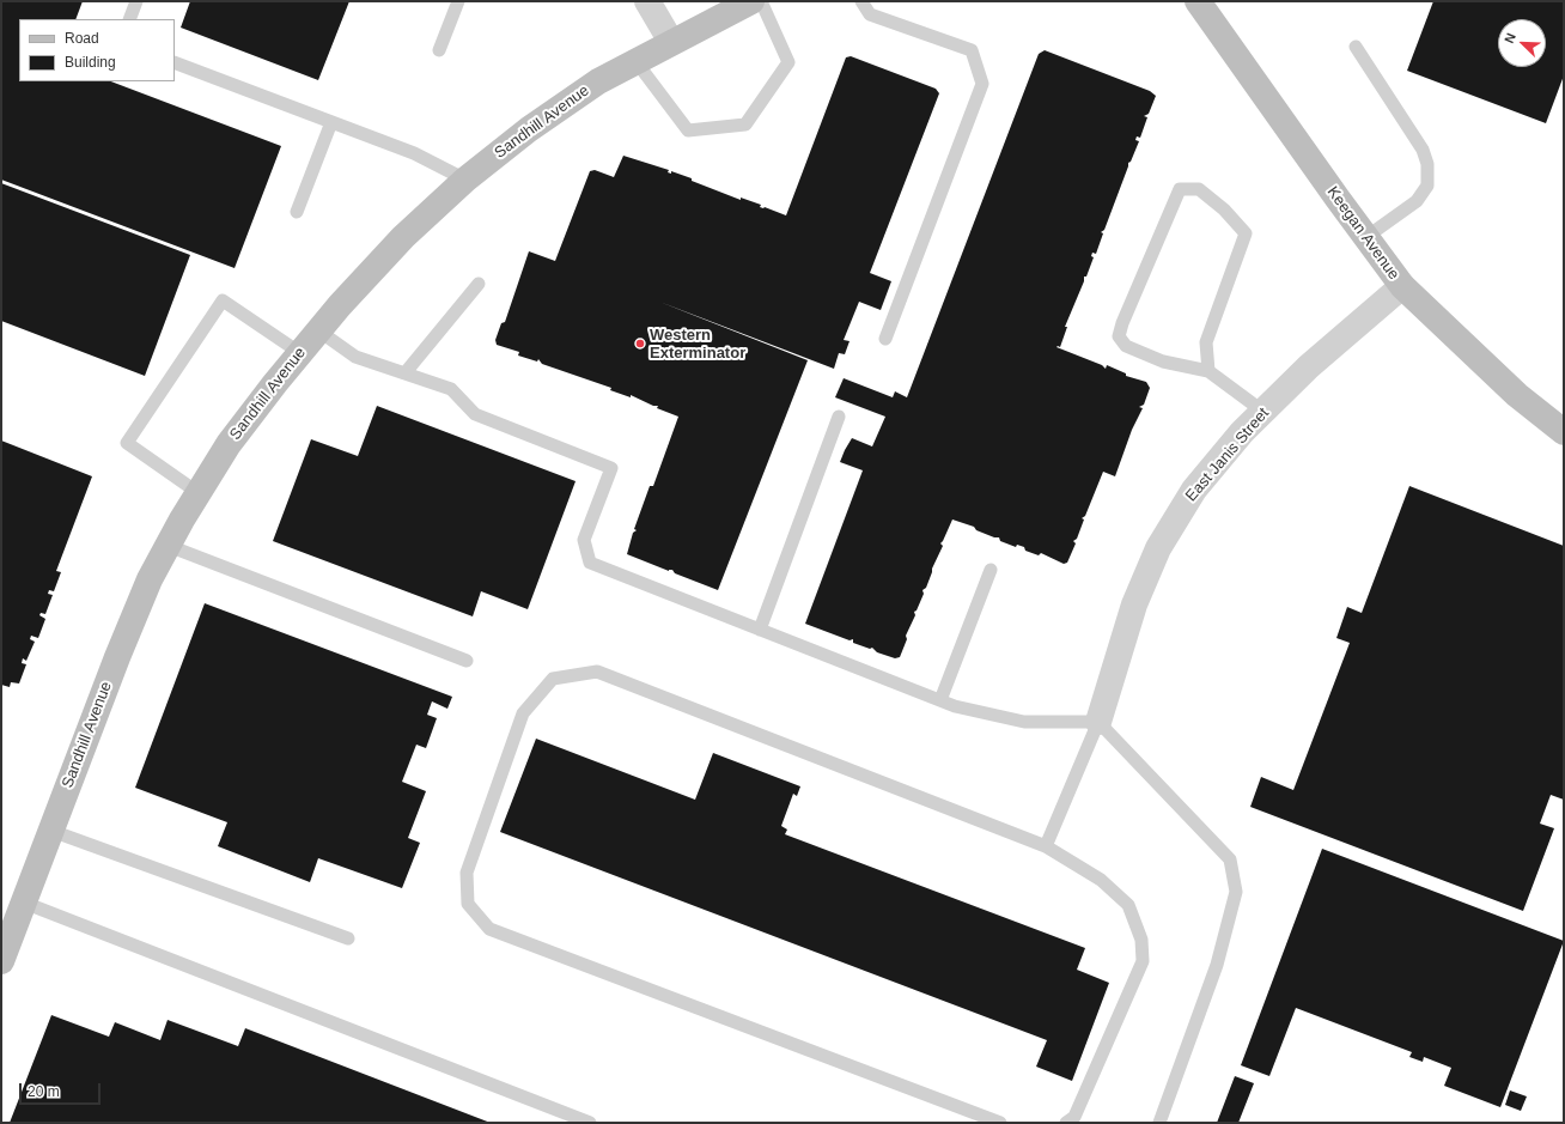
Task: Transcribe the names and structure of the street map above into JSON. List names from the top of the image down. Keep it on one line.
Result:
{"streets":{"street":["Sandhill Avenue","Keegan Avenue","East Janis Street"]},"crossings":[["Keegan Avenue","East Janis Street"]],"places":["Western Exterminator"],"legend":["Road","Building"],"scale_bar":"20 m","north":"top left"}
